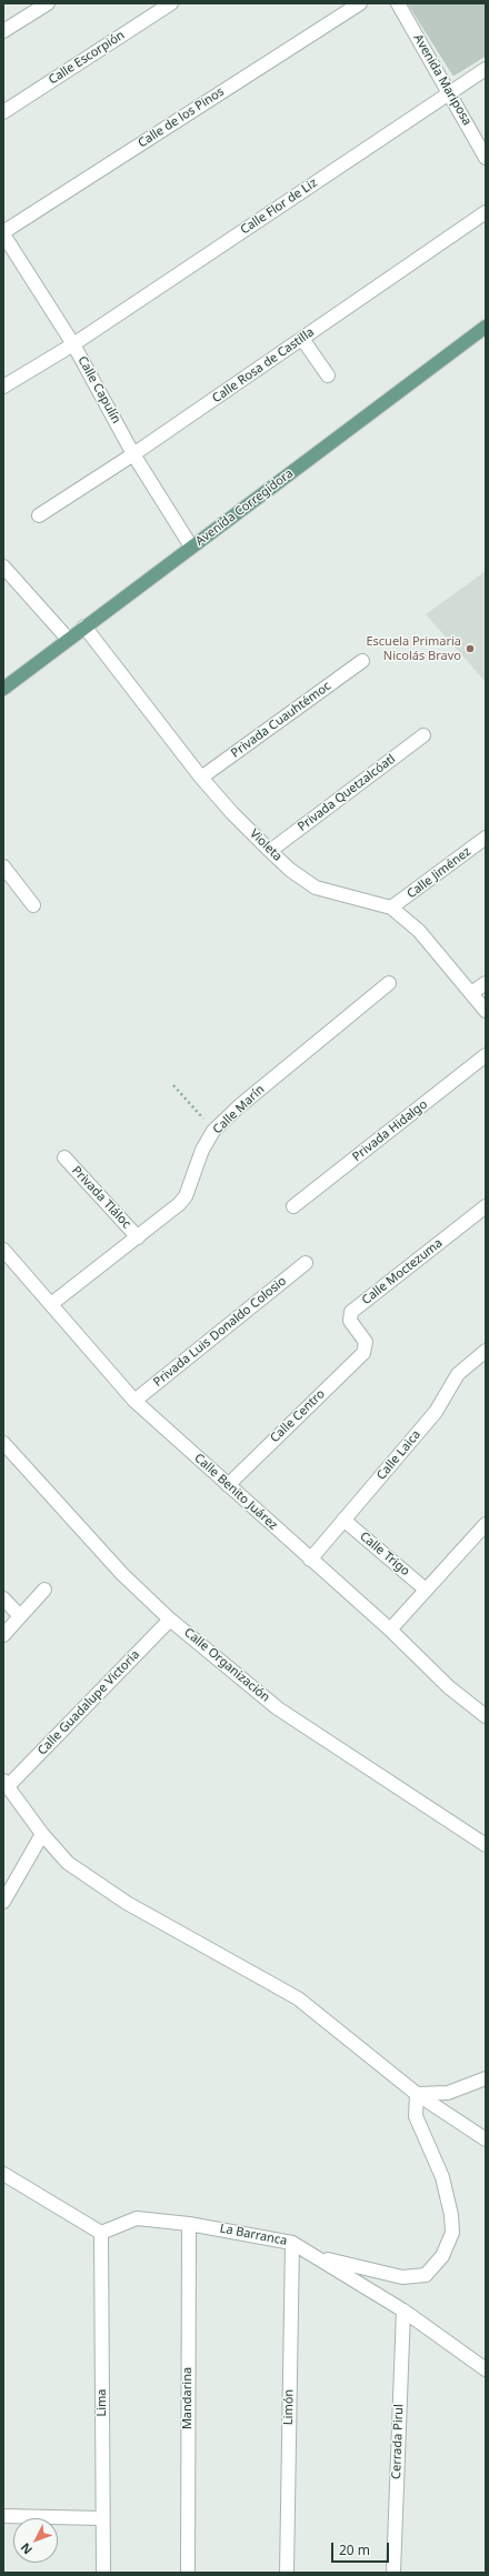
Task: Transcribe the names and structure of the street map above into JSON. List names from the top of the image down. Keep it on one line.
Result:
{"streets":{"main road":["Avenida Corregidora"],"street":["Calle Escorpión","Avenida Mariposa","Calle de los Pinos","Calle Flor de Liz","Calle Rosa de Castilla","Calle Capulín","Privada Cuauhtémoc","Privada Quetzalcóatl","Violeta","Calle Jiménez","Calle Marín","Privada Hidalgo","Privada Tláloc","Calle Moctezuma","Privada Luis Donaldo Colosio","Calle Centro","Calle Laica","Calle Benito Juárez","Calle Trigo","Calle Organización","Calle Guadalupe Victoria","La Barranca","Mandarina","Lima","Limón","Cerrada Pirul"]},"crossings":[["Avenida Mariposa","Calle Flor de Liz"],["Calle de los Pinos","Calle Capulín"],["Calle Flor de Liz","Calle Capulín"],["Calle Rosa de Castilla","Calle Capulín"],["Calle Capulín","Avenida Corregidora"],["Avenida Corregidora","Violeta"],["Privada Cuauhtémoc","Violeta"],["Privada Quetzalcóatl","Violeta"],["Violeta","Calle Jiménez"],["Calle Marín","Privada Tláloc"],["Calle Marín","Calle Benito Juárez"],["Calle Moctezuma","Calle Centro"],["Privada Luis Donaldo Colosio","Calle Benito Juárez"],["Calle Centro","Calle Benito Juárez"],["Calle Laica","Calle Benito Juárez"],["Calle Laica","Calle Trigo"],["Calle Organización","Calle Guadalupe Victoria"],["La Barranca","Mandarina"],["La Barranca","Lima"],["La Barranca","Limón"],["La Barranca","Cerrada Pirul"]],"places":["Escuela Primaria Nicolás Bravo"],"scale_bar":"20 m","north":"bottom left"}
